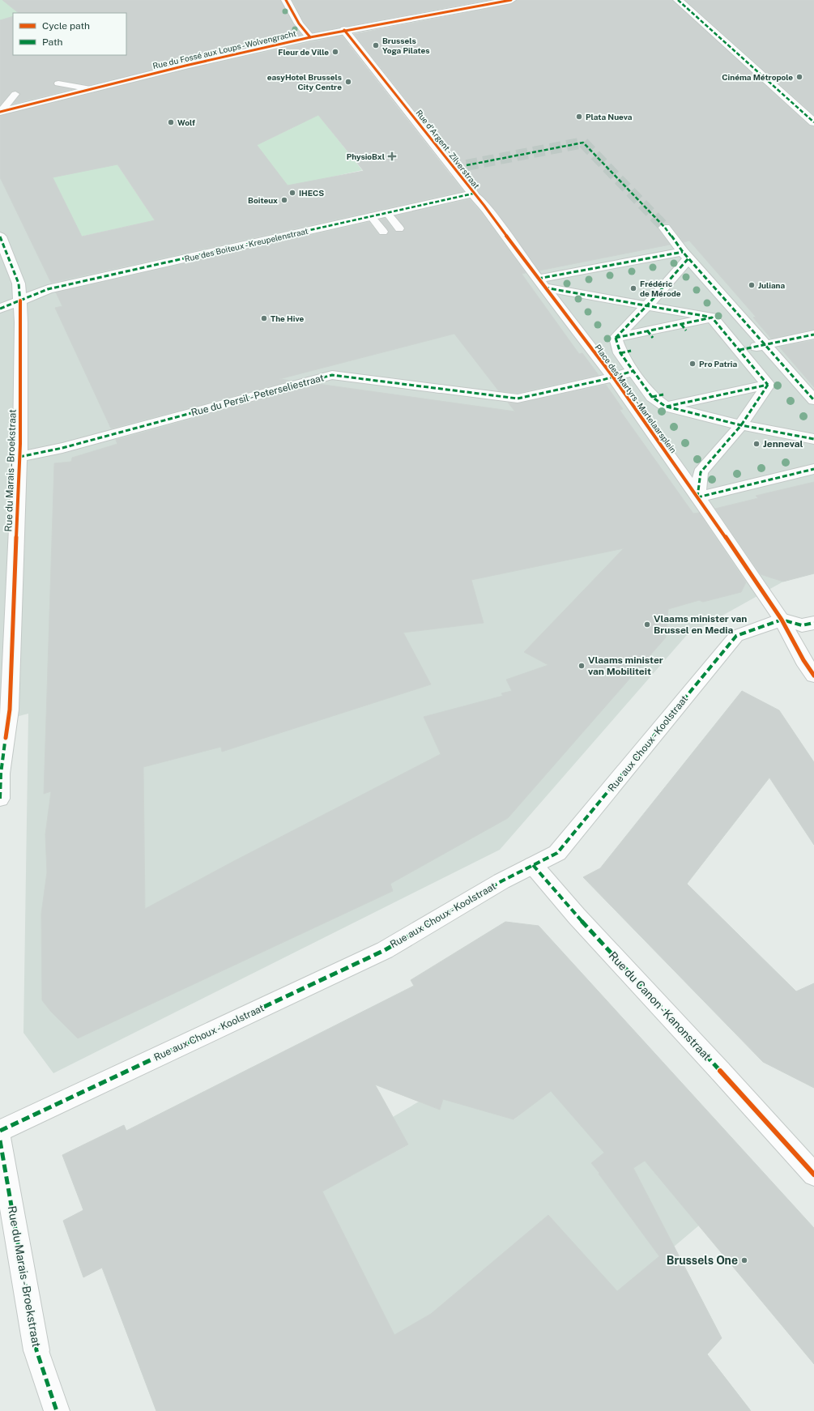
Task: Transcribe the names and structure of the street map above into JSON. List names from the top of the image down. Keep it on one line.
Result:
{"streets":{"street":["Rue du Fossé aux Loups - Wolvengracht","Rue d'Argent - Zilverstraat","Rue des Boiteux - Kreupelenstraat","Rue du Persil - Peterseliestraat","Place des Martyrs - Martelaarsplein","Rue du Marais - Broekstraat","Rue aux Choux - Koolstraat","Rue du Canon - Kanonstraat"]},"crossings":[["Rue du Fossé aux Loups - Wolvengracht","Rue d'Argent - Zilverstraat"],["Rue d'Argent - Zilverstraat","Rue des Boiteux - Kreupelenstraat"],["Rue d'Argent - Zilverstraat","Place des Martyrs - Martelaarsplein"],["Rue des Boiteux - Kreupelenstraat","Rue du Marais - Broekstraat"],["Rue du Persil - Peterseliestraat","Place des Martyrs - Martelaarsplein"],["Rue du Persil - Peterseliestraat","Rue du Marais - Broekstraat"],["Place des Martyrs - Martelaarsplein","Rue aux Choux - Koolstraat"],["Rue aux Choux - Koolstraat","Rue du Canon - Kanonstraat"]],"places":{"other":["Brussels Yoga Pilates","Fleur de Ville","Cinéma Métropole","easyHotel Brussels City Centre","Plata Nueva","Wolf","IHECS","Boiteux","Juliana","Frédéric de Mérode","The Hive","Pro Patria","Jenneval","Vlaams minister van Brussel en Media","Vlaams minister van Mobiliteit","Brussels One"],"health":["PhysioBxl"]},"legend":["Cycle path","Path"]}
